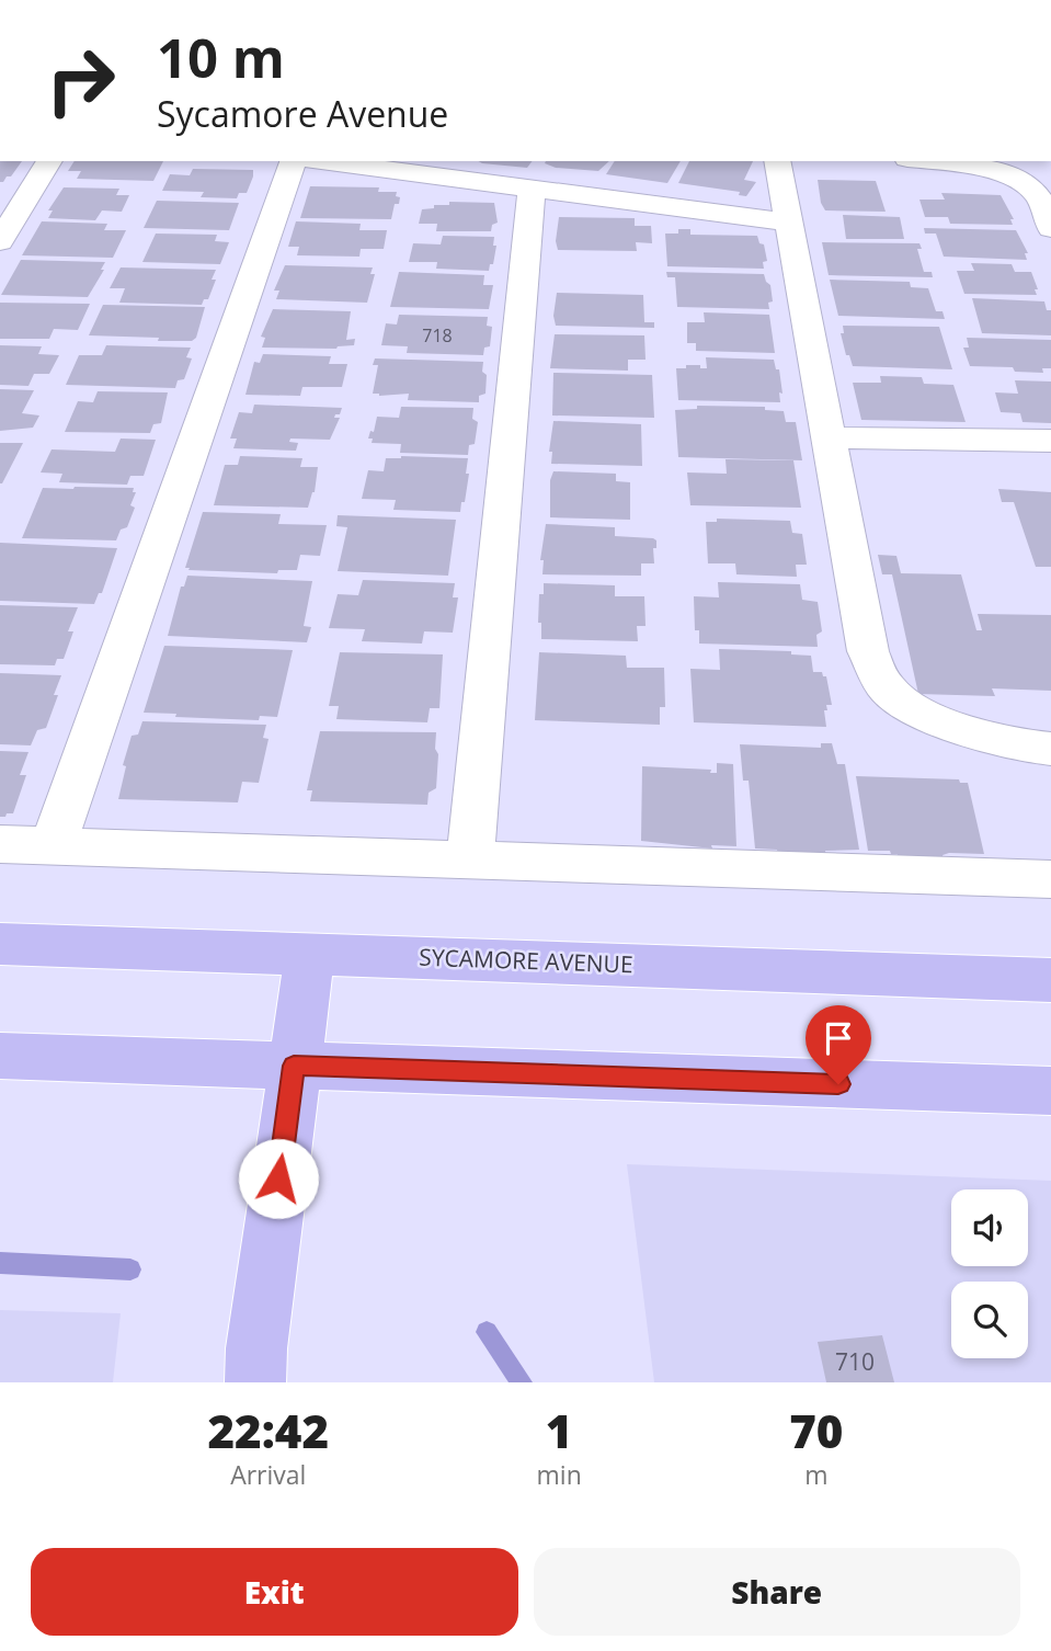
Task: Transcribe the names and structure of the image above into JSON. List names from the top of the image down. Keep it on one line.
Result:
{"streets":{"main road":["SYCAMORE AVENUE"]},"house_numbers":["718","710"],"page":{"turn":["10 m","Sycamore Avenue"],"eta":["22:42","Arrival","1","min","70","m"],"buttons":["Exit","Share"]}}
